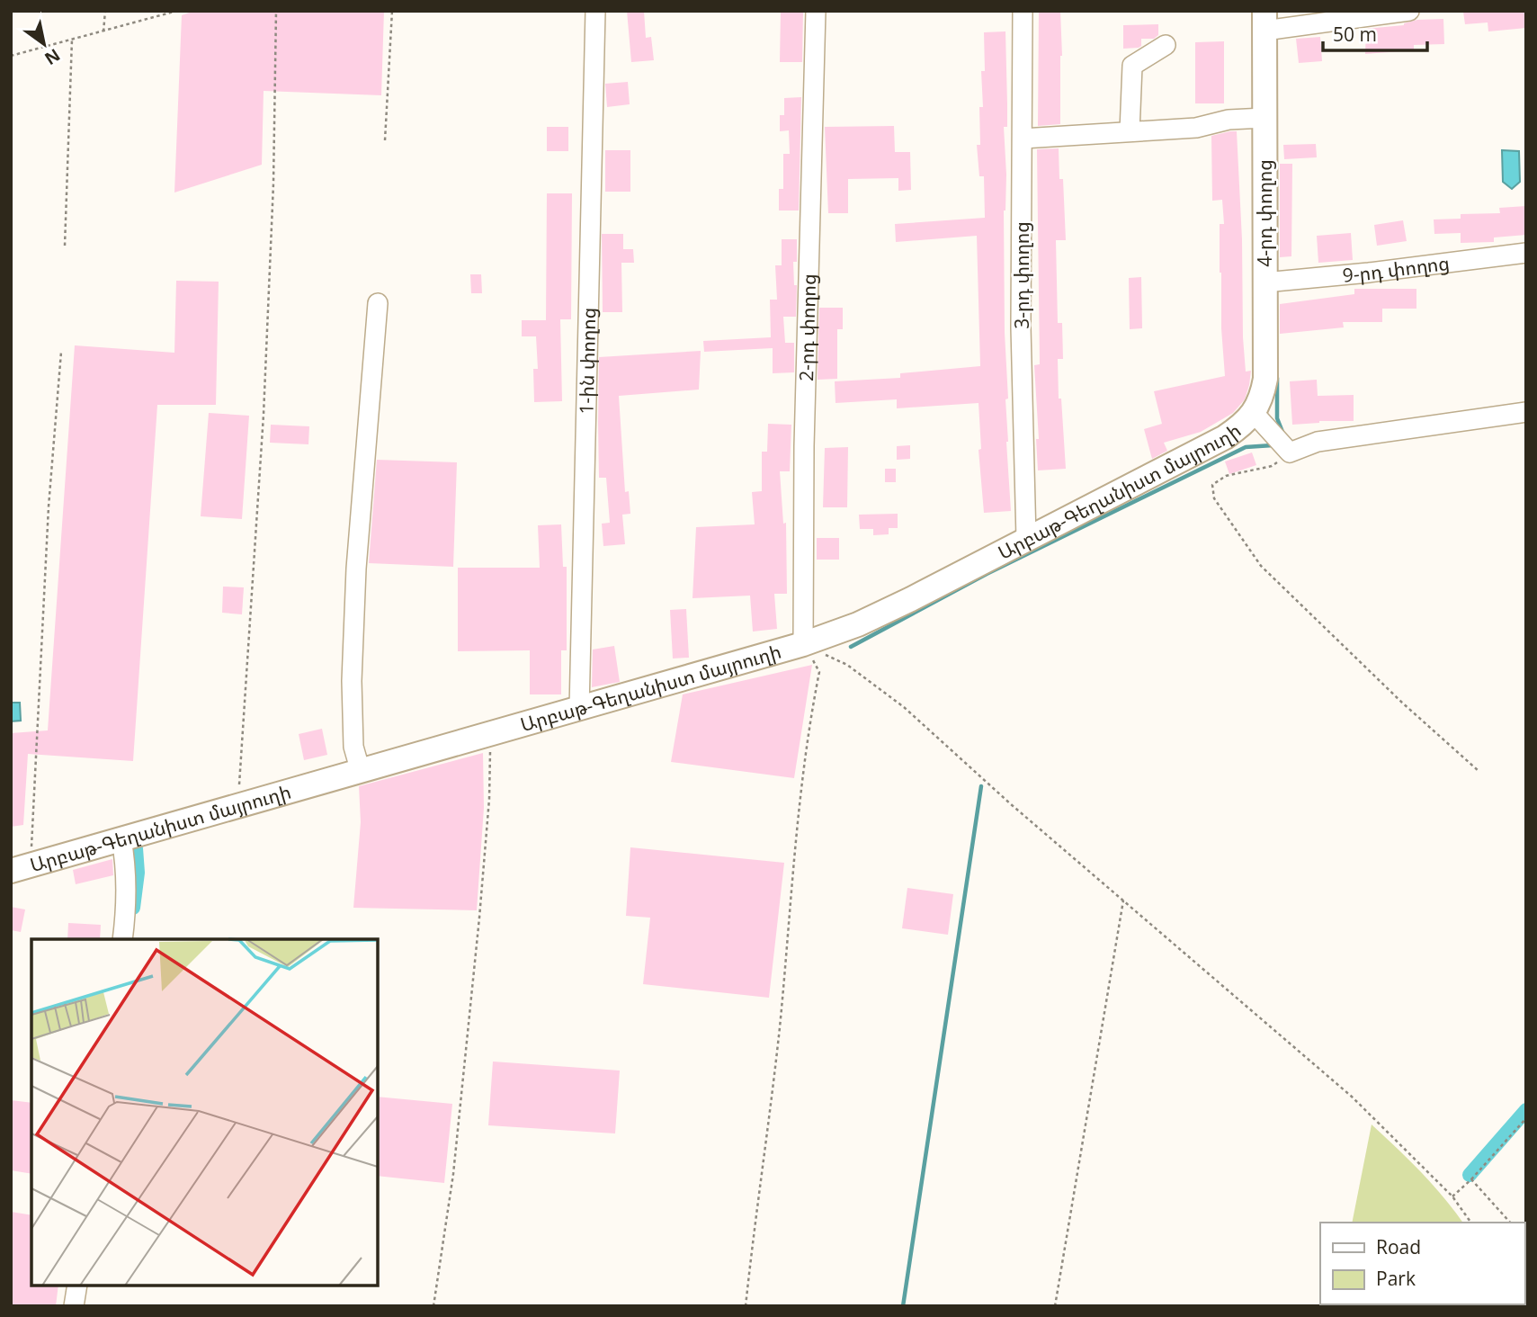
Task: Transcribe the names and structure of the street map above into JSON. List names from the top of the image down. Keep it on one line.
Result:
{"streets":{"main road":["4-րդ փողոց","Արբաթ-Գեղանիստ մայրուղի"],"street":["9-րդ փողոց","3-րդ փողոց","2-րդ փողոց","1-ին փողոց"]},"crossings":[["4-րդ փողոց","9-րդ փողոց"],["4-րդ փողոց","Արբաթ-Գեղանիստ մայրուղի"],["3-րդ փողոց","Արբաթ-Գեղանիստ մայրուղի"],["2-րդ փողոց","Արբաթ-Գեղանիստ մայրուղի"],["1-ին փողոց","Արբաթ-Գեղանիստ մայրուղի"]],"legend":["Road","Park"],"scale_bar":"50 m","north":"bottom right"}
